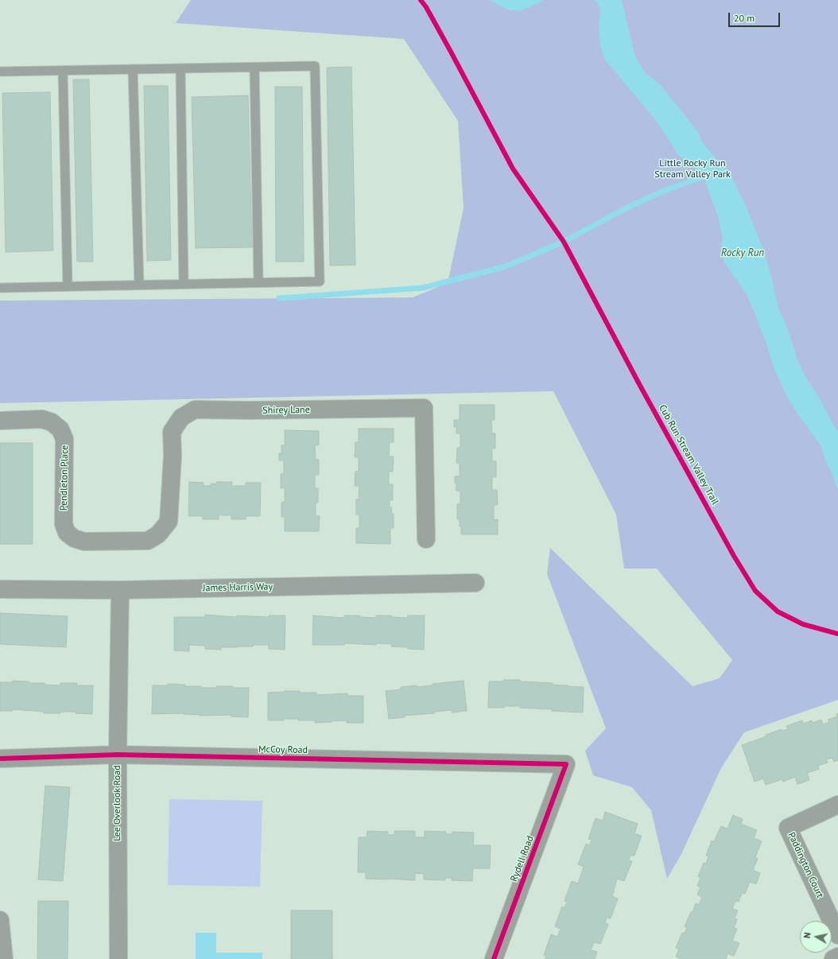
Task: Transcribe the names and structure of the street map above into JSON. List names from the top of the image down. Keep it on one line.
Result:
{"streets":{"street":["Shirey Lane","Pendleton Place","James Harris Way","McCoy Road","Lee Overlook Road","Rydell Road","Paddington Court"],"cycle path":["Cub Run Stream Valley Trail"]},"crossings":[["Shirey Lane","Pendleton Place"],["James Harris Way","Lee Overlook Road"],["McCoy Road","Lee Overlook Road"],["McCoy Road","Rydell Road"]],"water":["Rocky Run"],"parks":["Little Rocky Run Stream Valley Park"],"scale_bar":"20 m","north":"left"}
